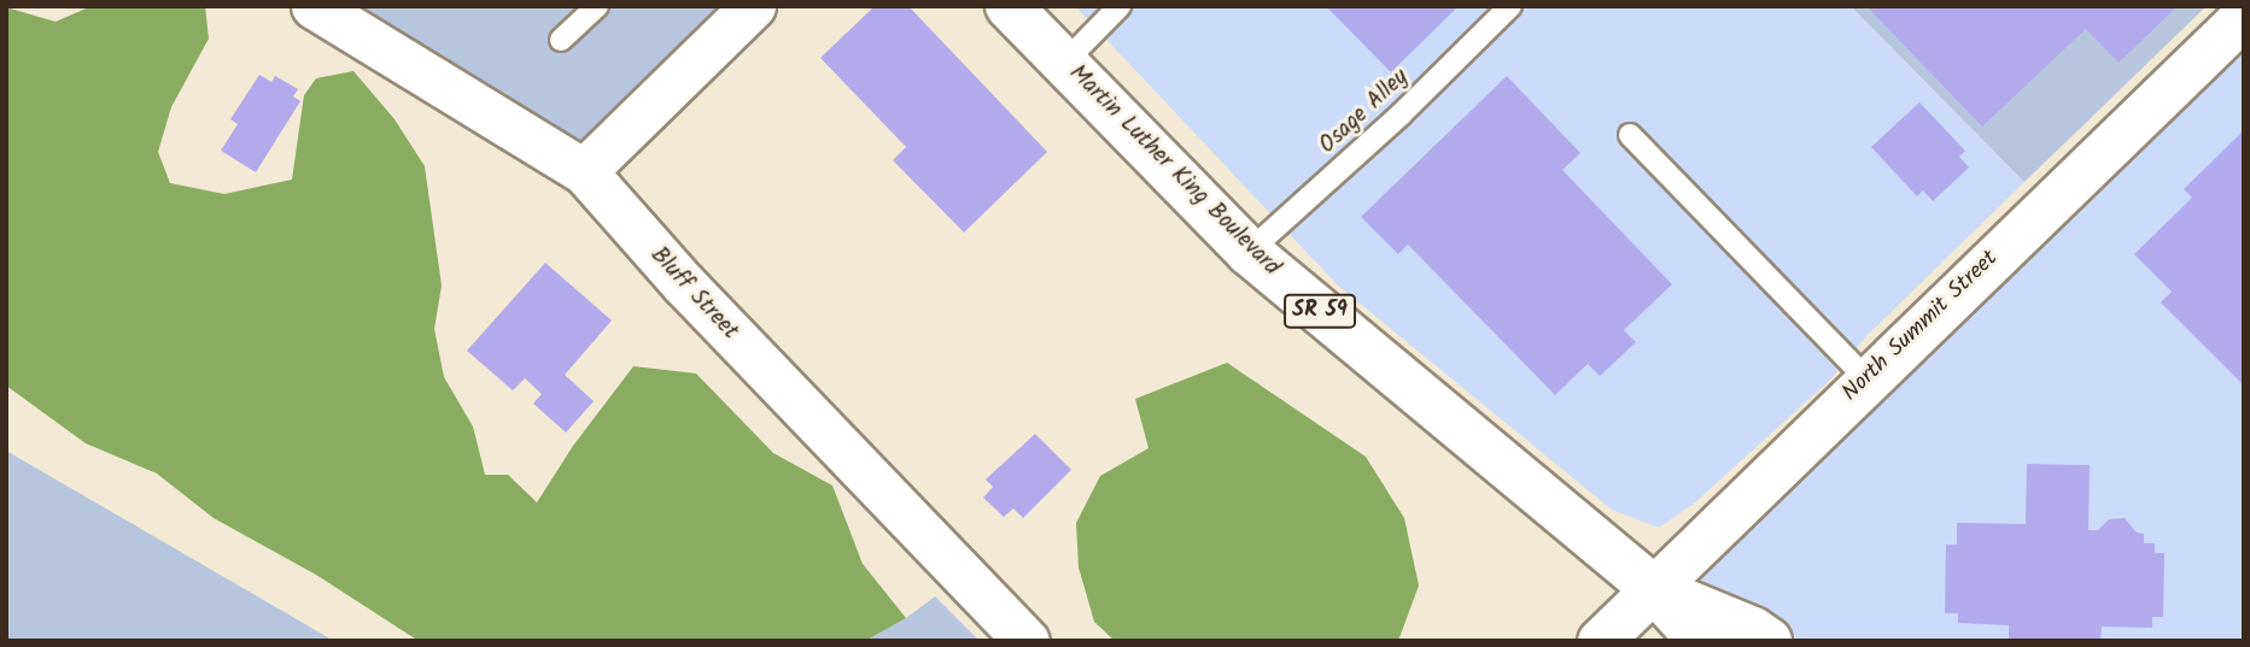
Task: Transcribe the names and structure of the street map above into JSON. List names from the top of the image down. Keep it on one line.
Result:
{"streets":{"main road":["Martin Luther King Boulevard","SR 59"],"street":["Bluff Street","North Summit Street"],"lane":["Osage Alley"]},"crossings":[["Osage Alley","Martin Luther King Boulevard"],["Martin Luther King Boulevard","North Summit Street"]]}
